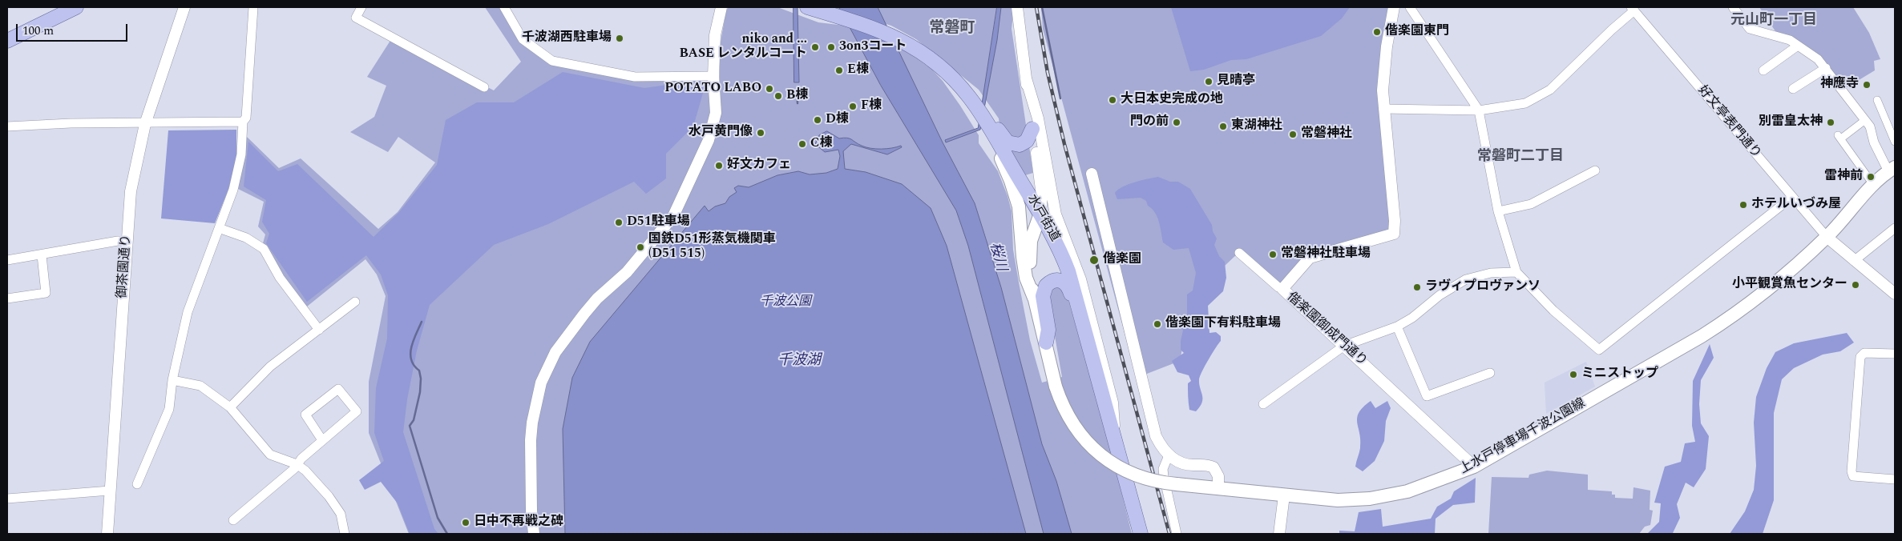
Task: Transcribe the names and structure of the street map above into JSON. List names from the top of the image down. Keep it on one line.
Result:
{"streets":{"main road":["水戸街道","上水戸停車場千波公園線"],"street":["好文亭表門通り","御茶園通り","偕楽園御成門通り"]},"crossings":[["好文亭表門通り","上水戸停車場千波公園線"],["水戸街道","上水戸停車場千波公園線"],["偕楽園御成門通り","上水戸停車場千波公園線"]],"districts":["元山町一丁目","常磐町","常磐町二丁目"],"water":["桜川","千波湖"],"parks":["千波公園"],"places":["偕楽園東門","千波湖西駐車場","niko and ... BASE レンタルコート","3on3コート","E棟","見晴亭","神應寺","POTATO LABO","B棟","大日本史完成の地","F棟","D棟","門の前","別雷皇太神","東湖神社","水戸黄門像","常磐神社","C棟","好文カフェ","雷神前","ホテルいづみ屋","D51駐車場","国鉄D51形蒸気機関車 (D51 515)","常磐神社駐車場","偕楽園","小平観賞魚センター","ラヴィプロヴァンソ","偕楽園下有料駐車場","ミニストップ","日中不再戦之碑"],"scale_bar":"100 m"}
